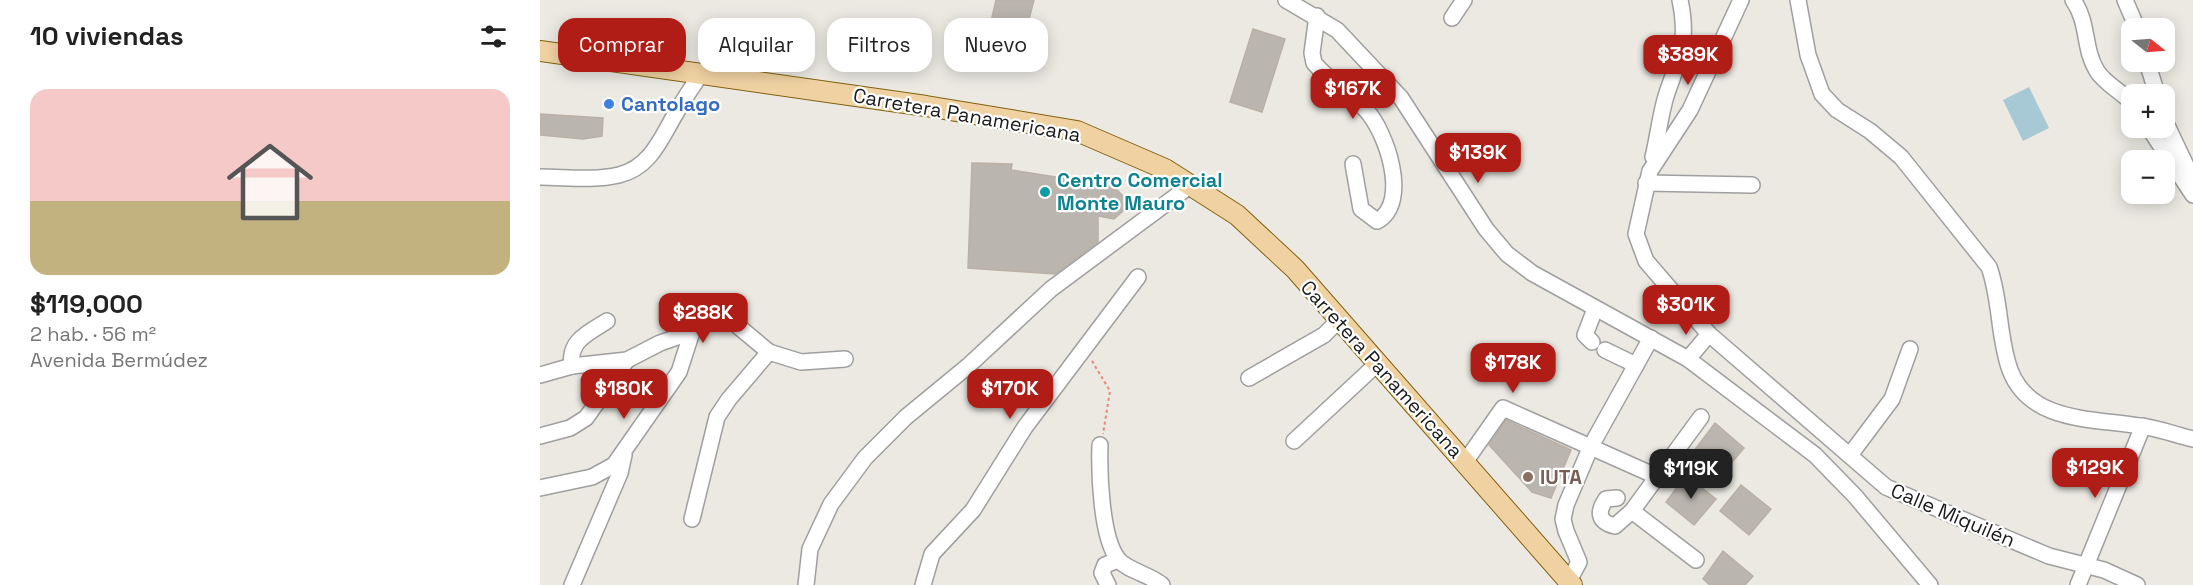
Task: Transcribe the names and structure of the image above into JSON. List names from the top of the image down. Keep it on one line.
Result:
{"streets":{"main road":["Carretera Panamericana"],"street":["Calle Miquilén"]},"places":["Cantolago","Centro Comercial Monte Mauro","IUTA"],"north":"right","page":{"heading":"10 viviendas","map_buttons":["+","−"],"chip":["Comprar","Alquilar","Filtros","Nuevo"],"price":["$389K","$167K","$139K","$301K","$288K","$178K","$180K","$170K","$129K","$119K"],"list":[{"name":"$119,000","note":"2 hab. · 56 m² · Avenida Bermúdez"}]}}
